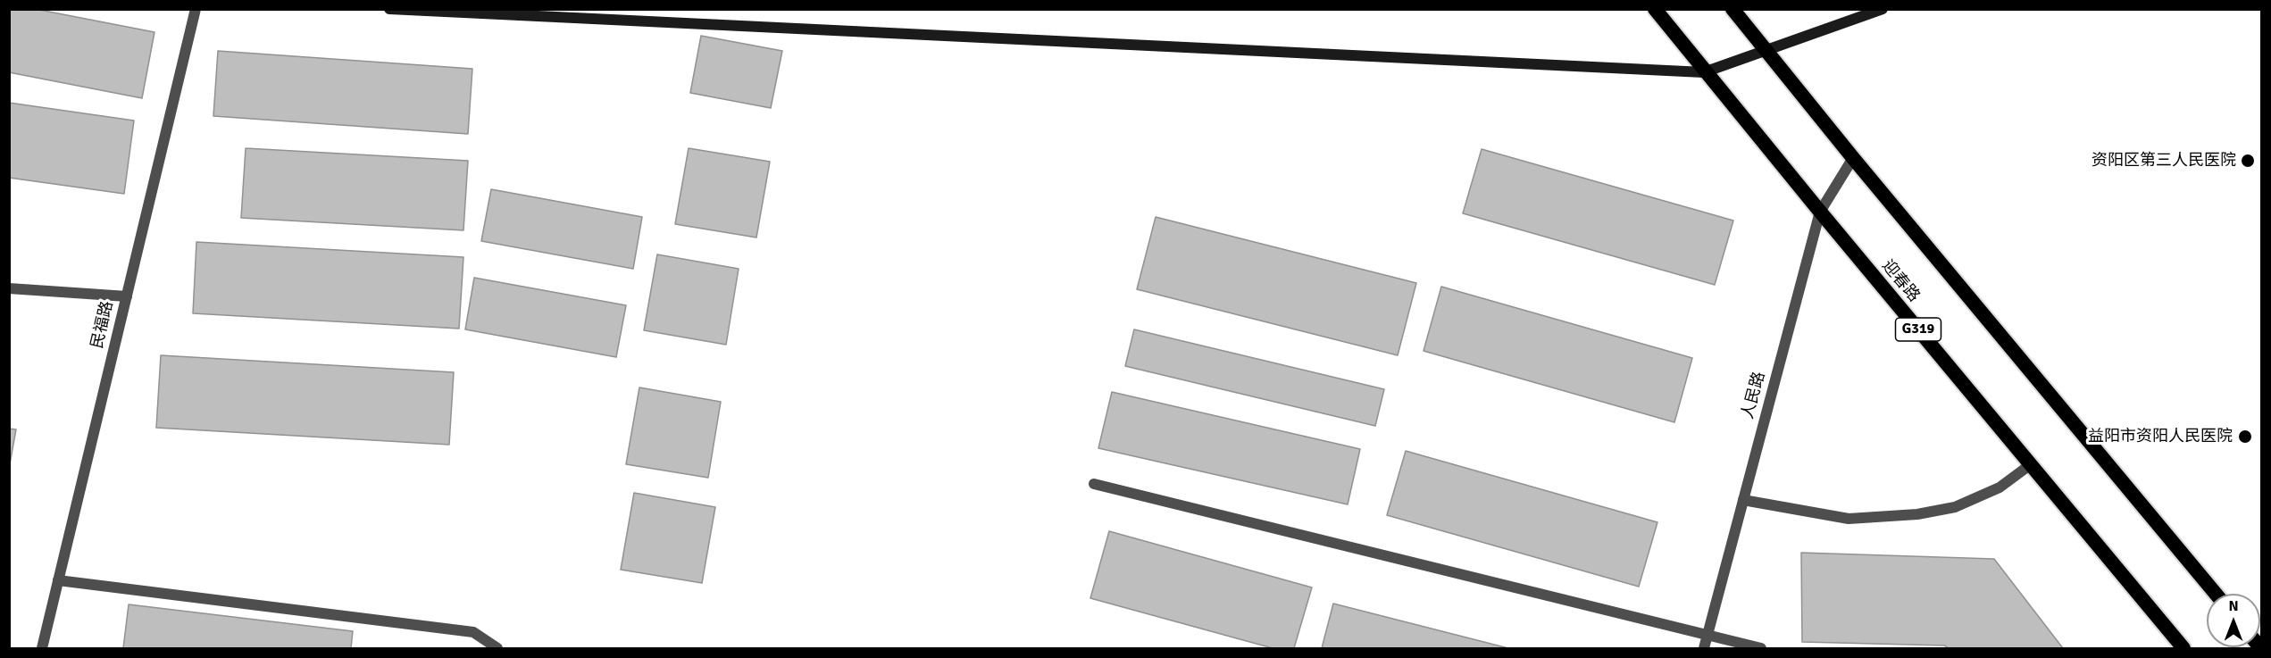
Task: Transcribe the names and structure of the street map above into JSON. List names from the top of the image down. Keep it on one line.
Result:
{"streets":{"highway":["迎春路","G319"],"street":["民福路","人民路"]},"crossings":[["迎春路","人民路"]],"places":["资阳区第三人民医院","益阳市资阳人民医院"],"north":"top"}
